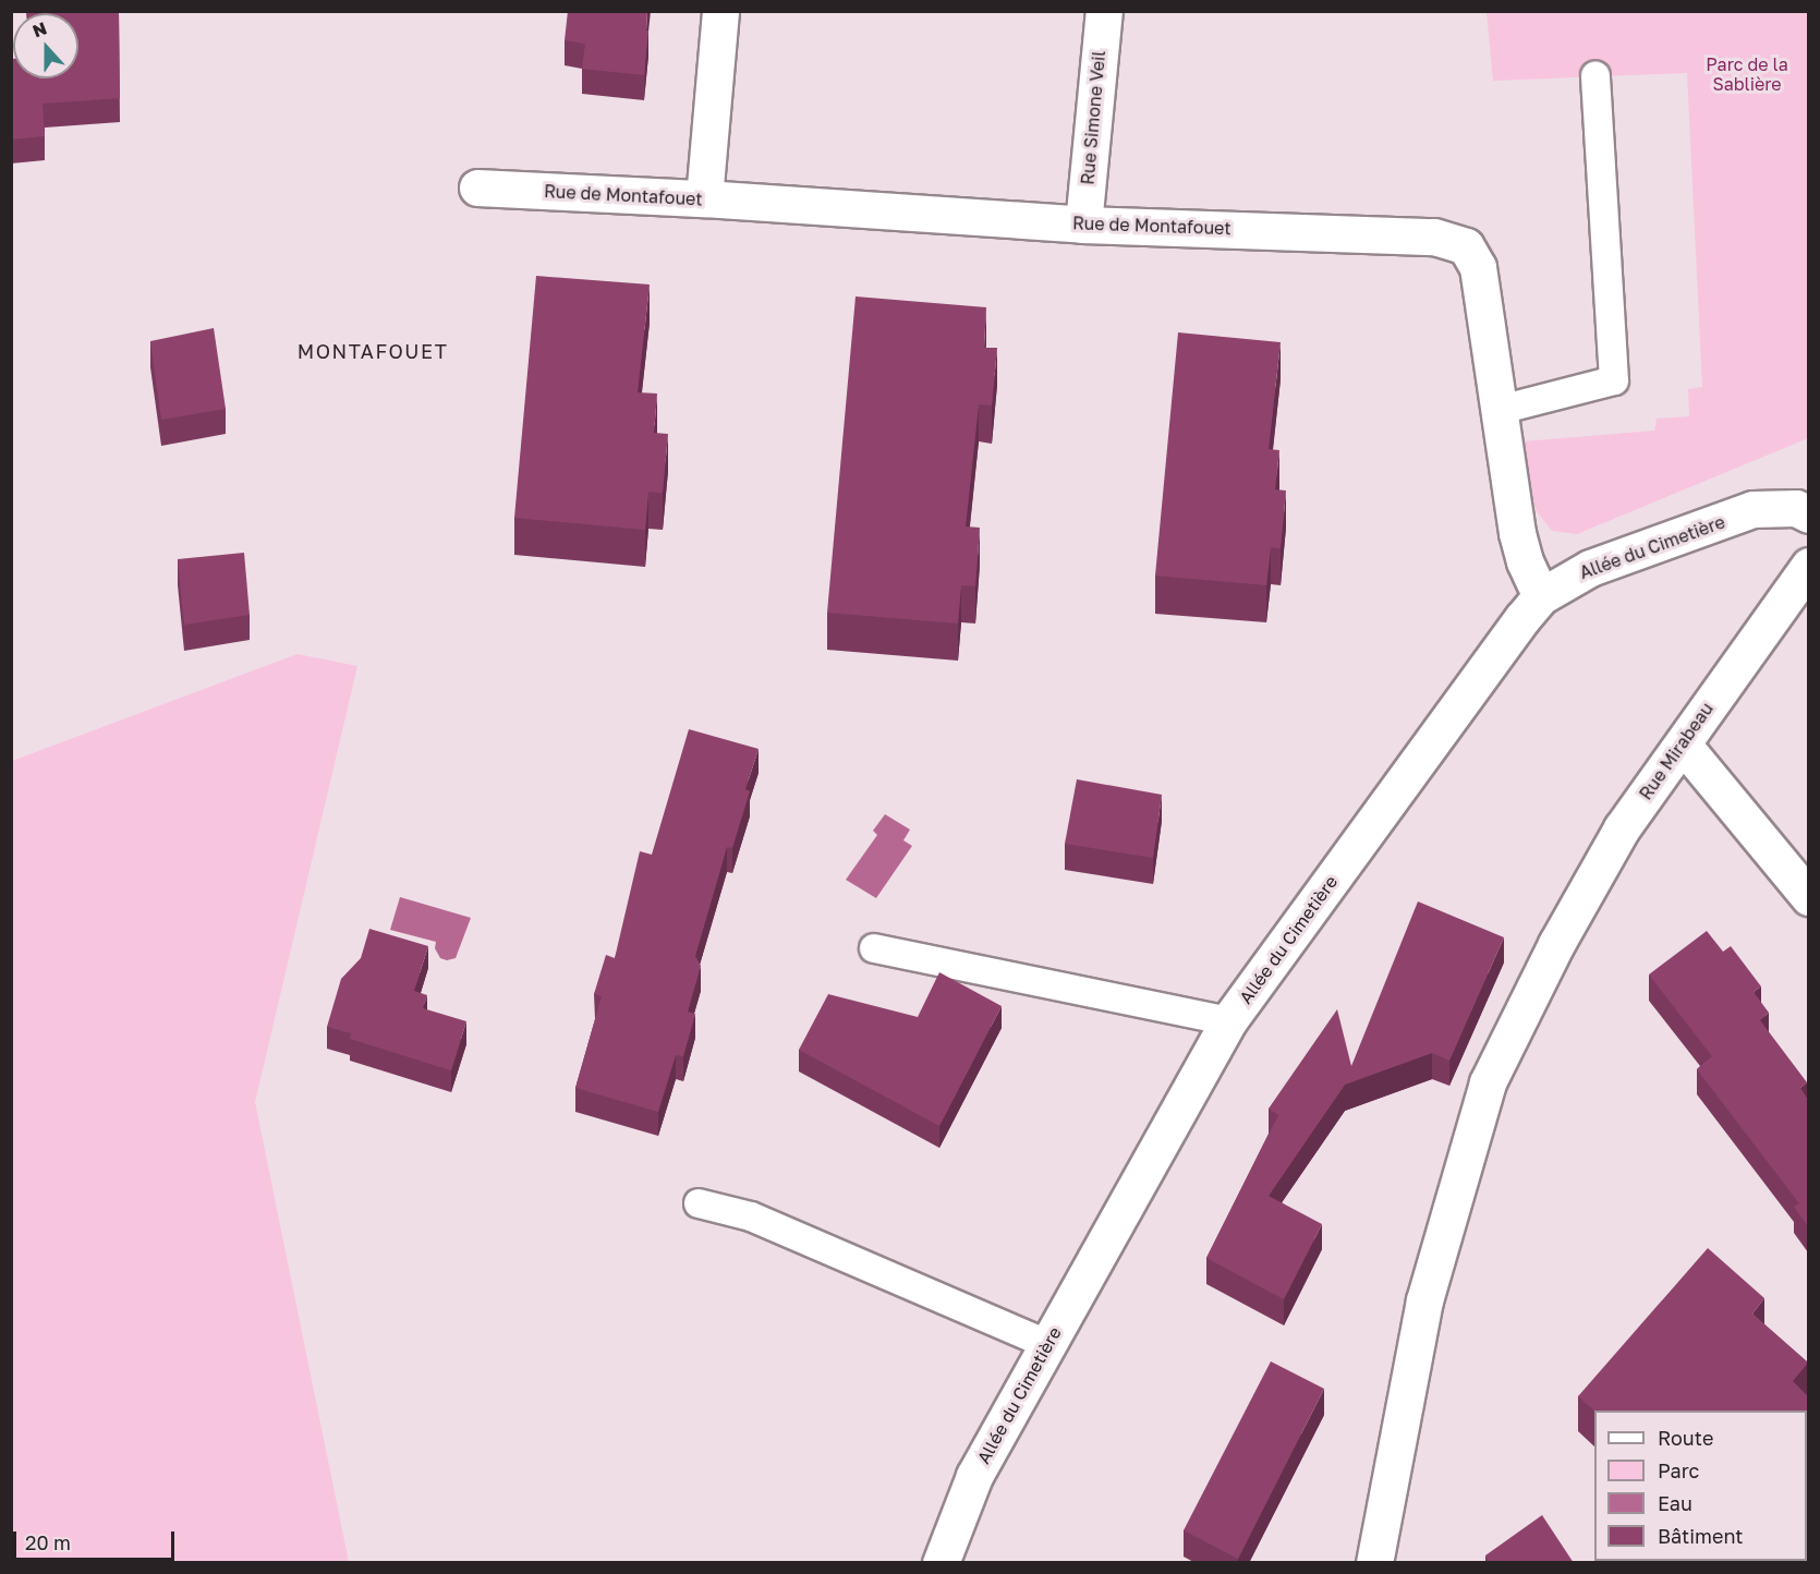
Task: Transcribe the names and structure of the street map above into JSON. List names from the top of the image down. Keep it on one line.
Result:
{"streets":{"street":["Rue Simone Veil","Rue de Montafouet","Allée du Cimetière","Rue Mirabeau"]},"crossings":[["Rue Simone Veil","Rue de Montafouet"],["Rue de Montafouet","Allée du Cimetière"]],"districts":["MONTAFOUET"],"parks":["Parc de la Sablière"],"legend":["Route","Parc","Eau","Bâtiment"],"scale_bar":"20 m","north":"top"}
